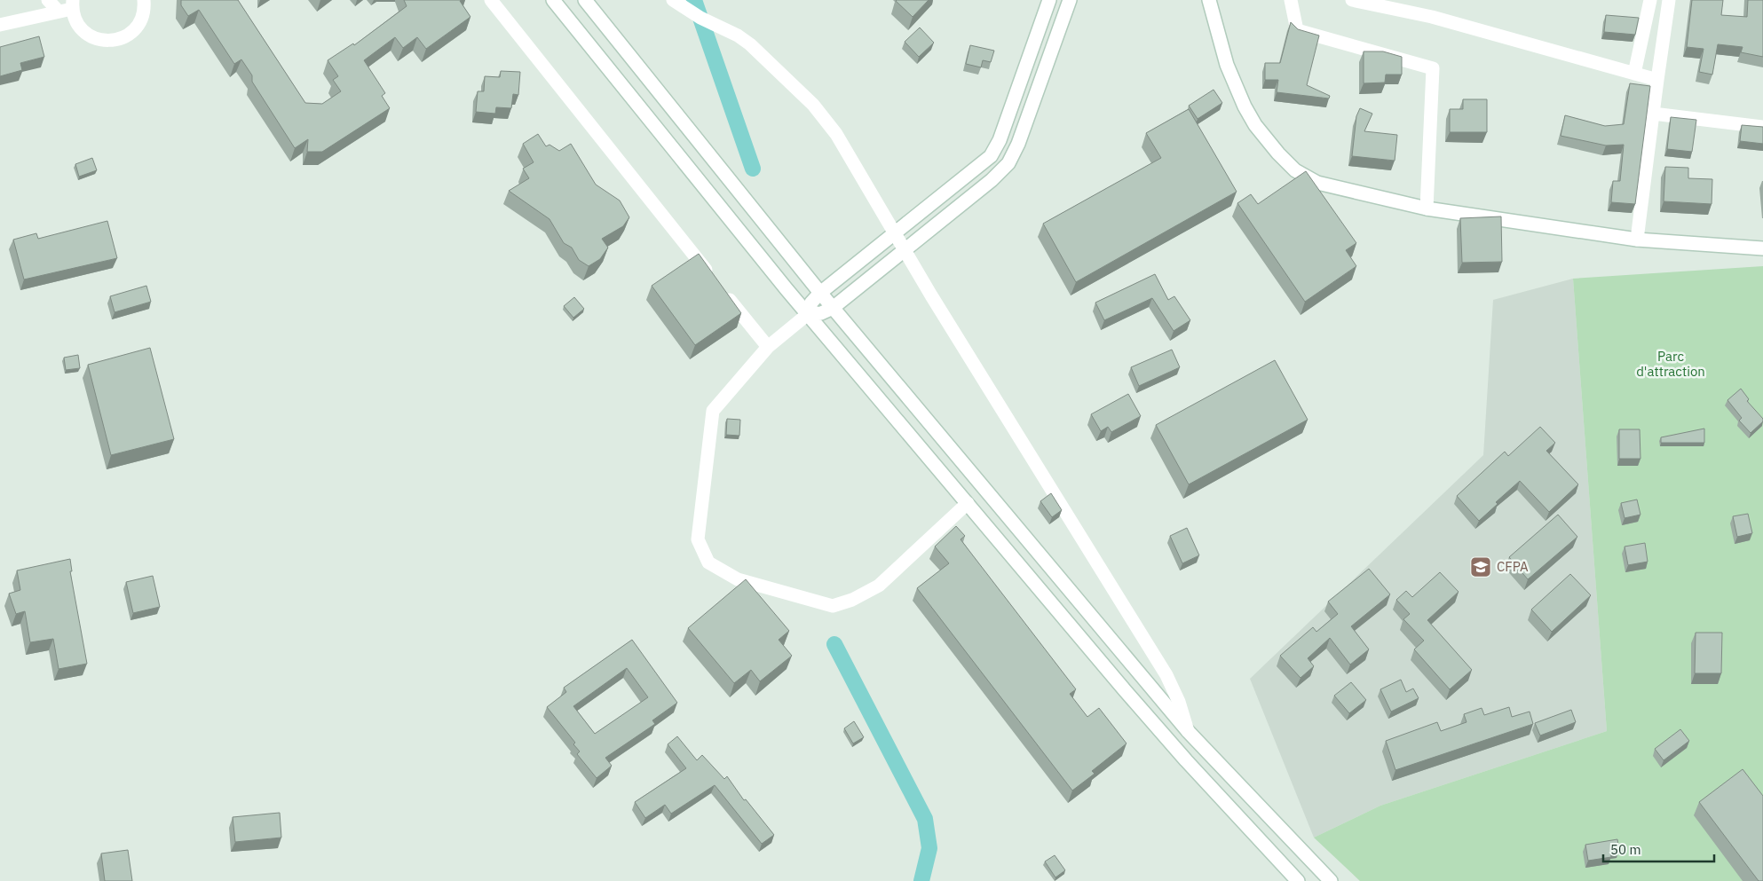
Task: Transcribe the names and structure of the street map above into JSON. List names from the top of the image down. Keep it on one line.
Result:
{"parks":["Parc d'attraction"],"places":{"school or university":["CFPA"]},"scale_bar":"50 m"}
